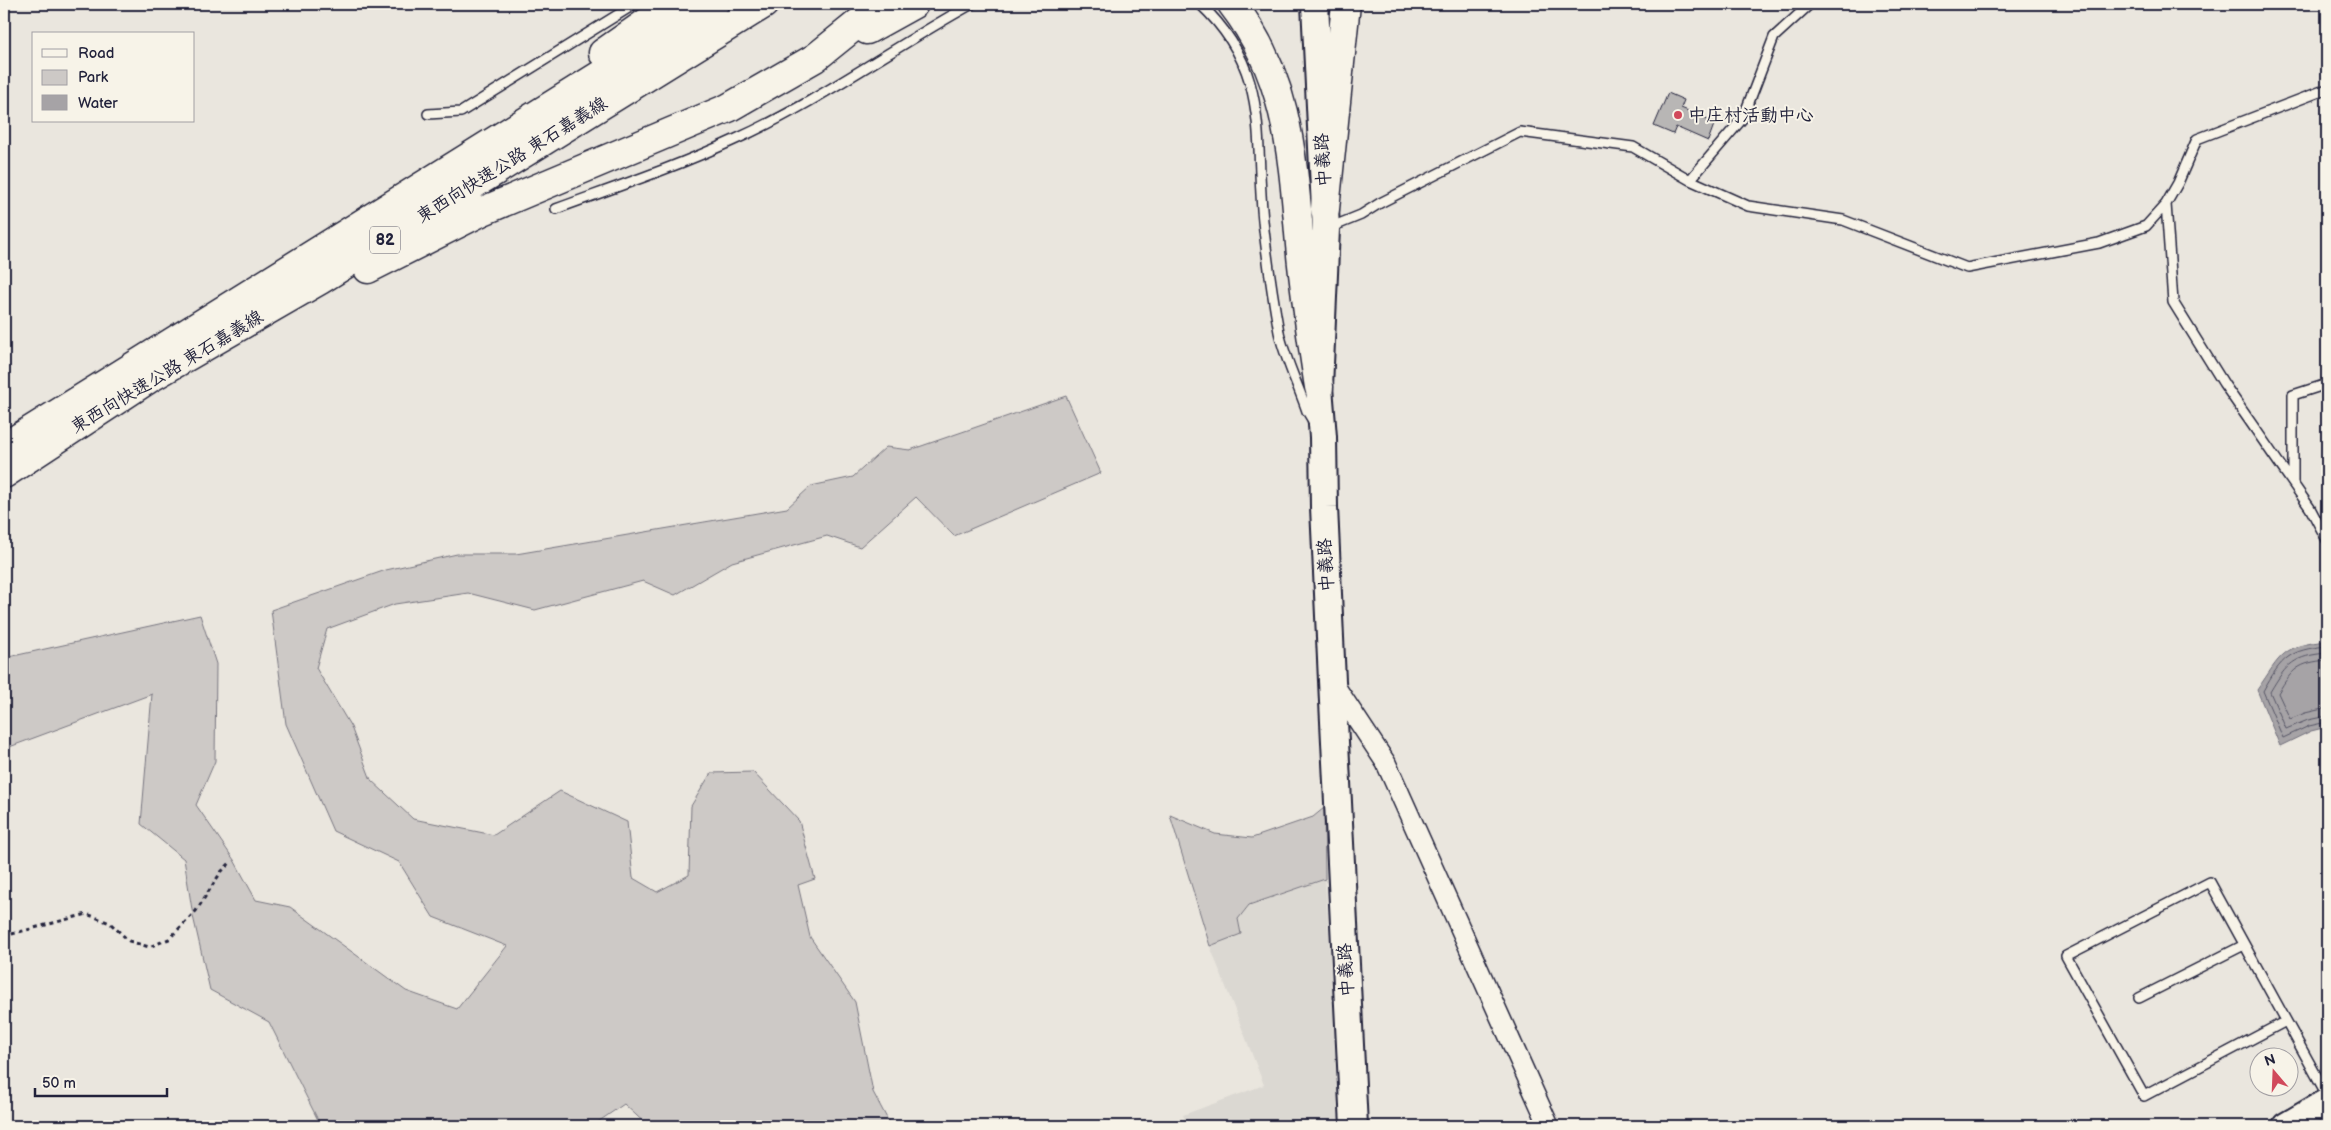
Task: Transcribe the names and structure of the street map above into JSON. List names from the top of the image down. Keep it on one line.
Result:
{"streets":{"highway":["東西向快速公路 東石嘉義線","82"],"street":["中義路"]},"places":["中庄村活動中心"],"legend":["Road","Park","Water"],"scale_bar":"50 m","north":"top"}
